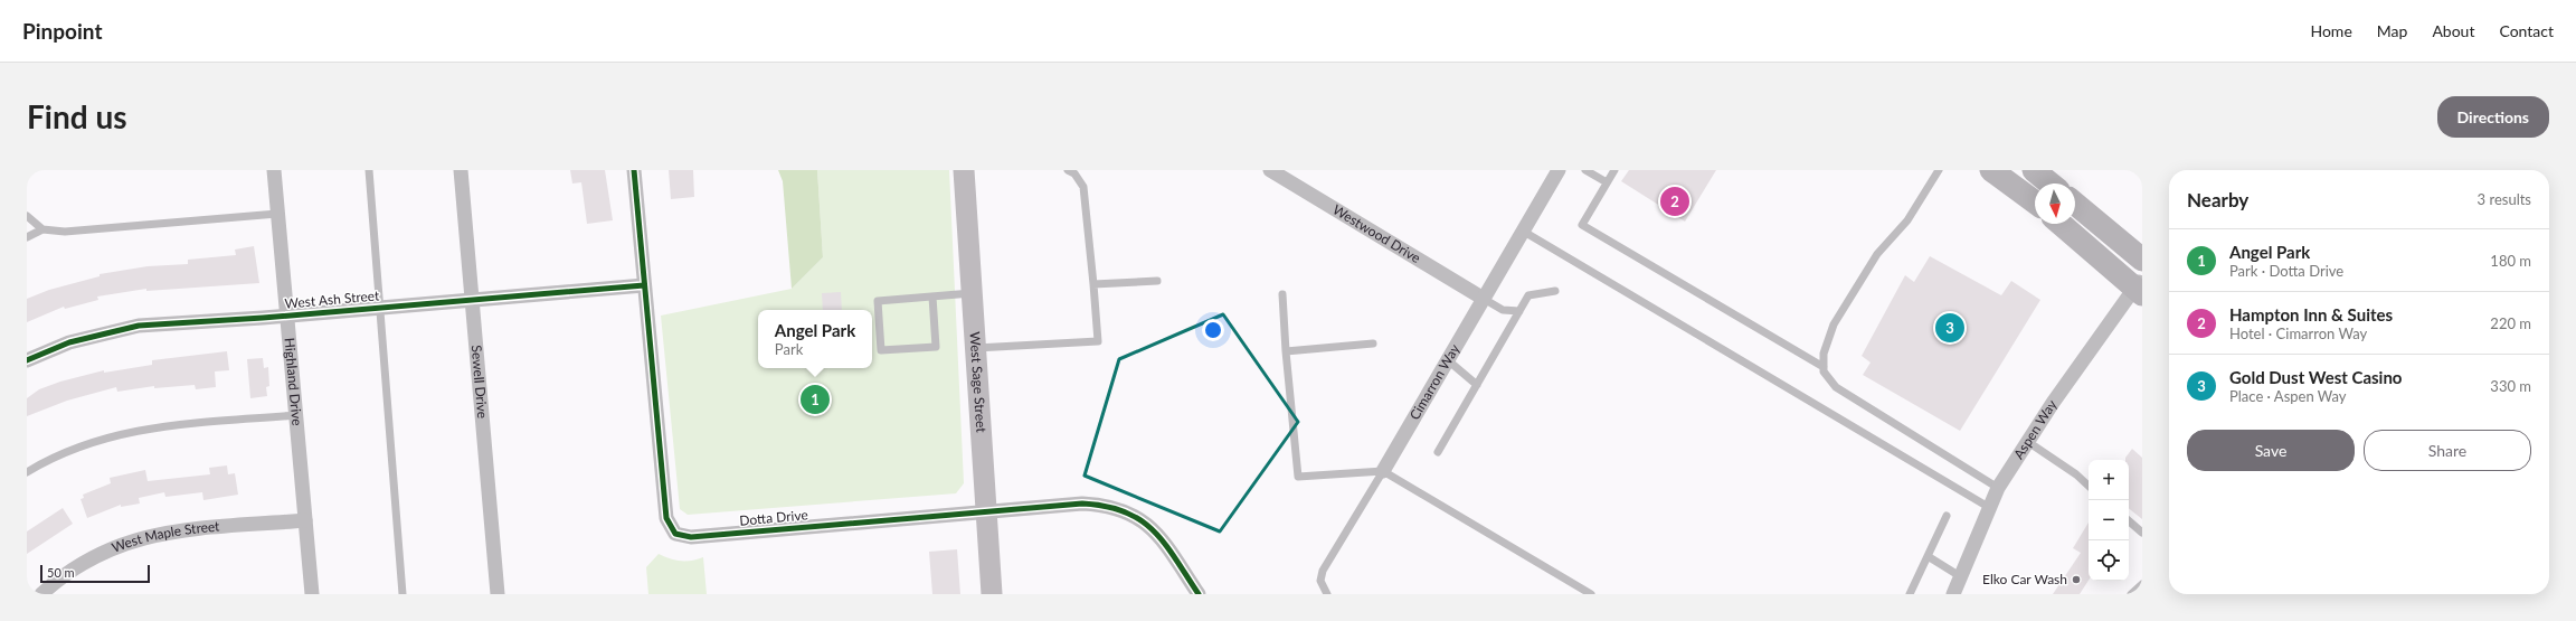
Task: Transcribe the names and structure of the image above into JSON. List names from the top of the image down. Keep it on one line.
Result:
{"streets":{"street":["Westwood Drive","West Ash Street","Sewell Drive","West Sage Street","Cimarron Way","Highland Drive","Aspen Way","Dotta Drive","West Maple Street"]},"crossings":[["Westwood Drive","Cimarron Way"],["West Ash Street","Sewell Drive"],["West Ash Street","Highland Drive"],["West Ash Street","Dotta Drive"],["West Sage Street","Dotta Drive"],["Highland Drive","West Maple Street"]],"places":["Elko Car Wash"],"scale_bar":"50 m","north":"bottom","page":{"header":"Pinpoint","nav":["Home","Map","About","Contact"],"buttons":["Directions",["Save","Share"]],"title":"Find us","heading":["Nearby","3 results"],"pins":["2","3","1"],"list":[{"mark":"1","name":"Angel Park","note":"Park · Dotta Drive","value":"180 m"},{"mark":"2","name":"Hampton Inn & Suites","note":"Hotel · Cimarron Way","value":"220 m"},{"mark":"3","name":"Gold Dust West Casino","note":"Place · Aspen Way","value":"330 m"}],"popup":["Angel Park","Park"],"map_buttons":["+","−"],"scale":"50 m"}}
